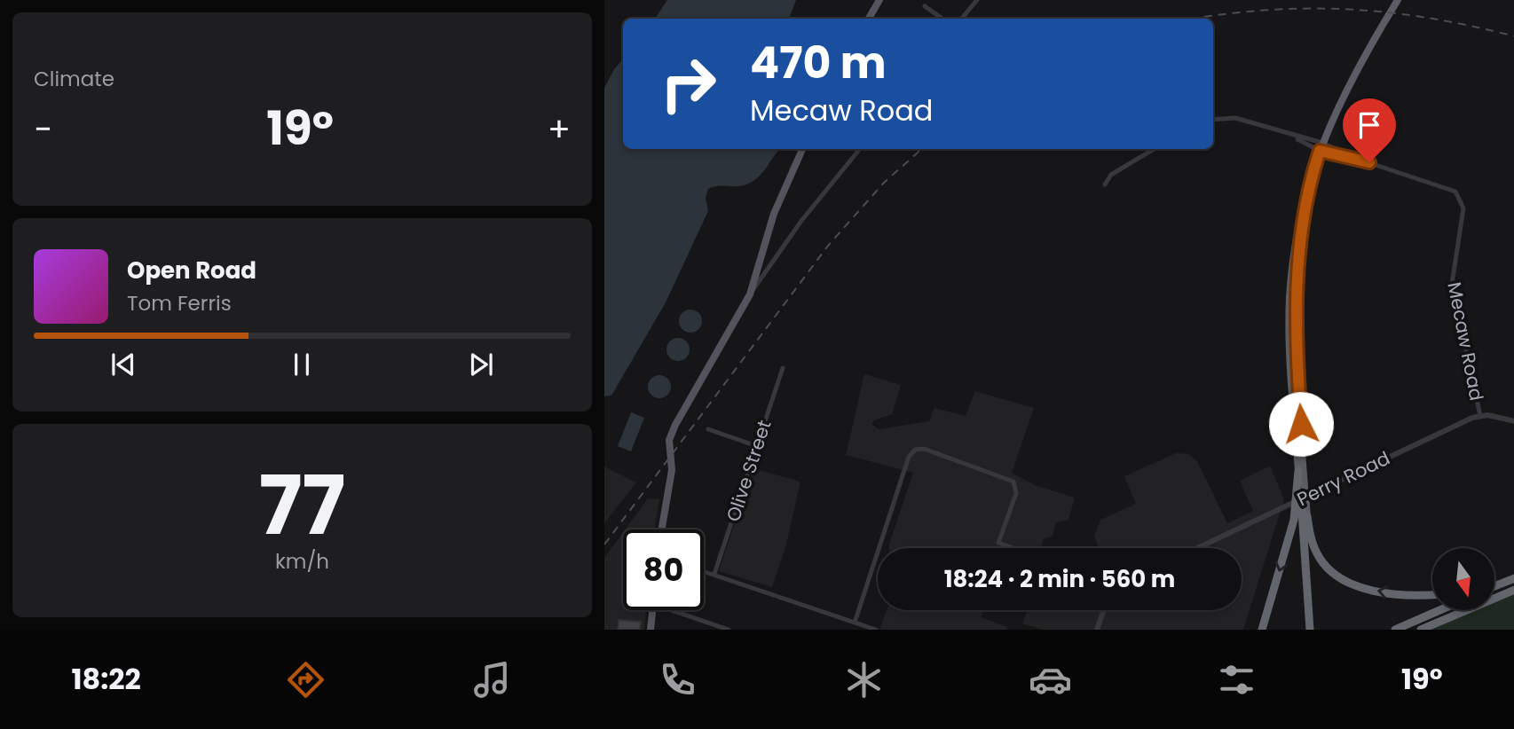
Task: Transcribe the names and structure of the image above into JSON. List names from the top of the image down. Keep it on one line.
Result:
{"streets":{"street":["Mecaw Road","Olive Street","Perry Road"]},"crossings":[["Mecaw Road","Perry Road"]],"north":"bottom","page":{"tile":["Climate",["77","km/h"]],"turn":["470 m","Mecaw Road"],"heat":["−","19°","+"],"song":["Open Road","Tom Ferris"],"limit":"80","trip":"18:24 · 2 min · 560 m","tabs":["18:22","19°"]}}
